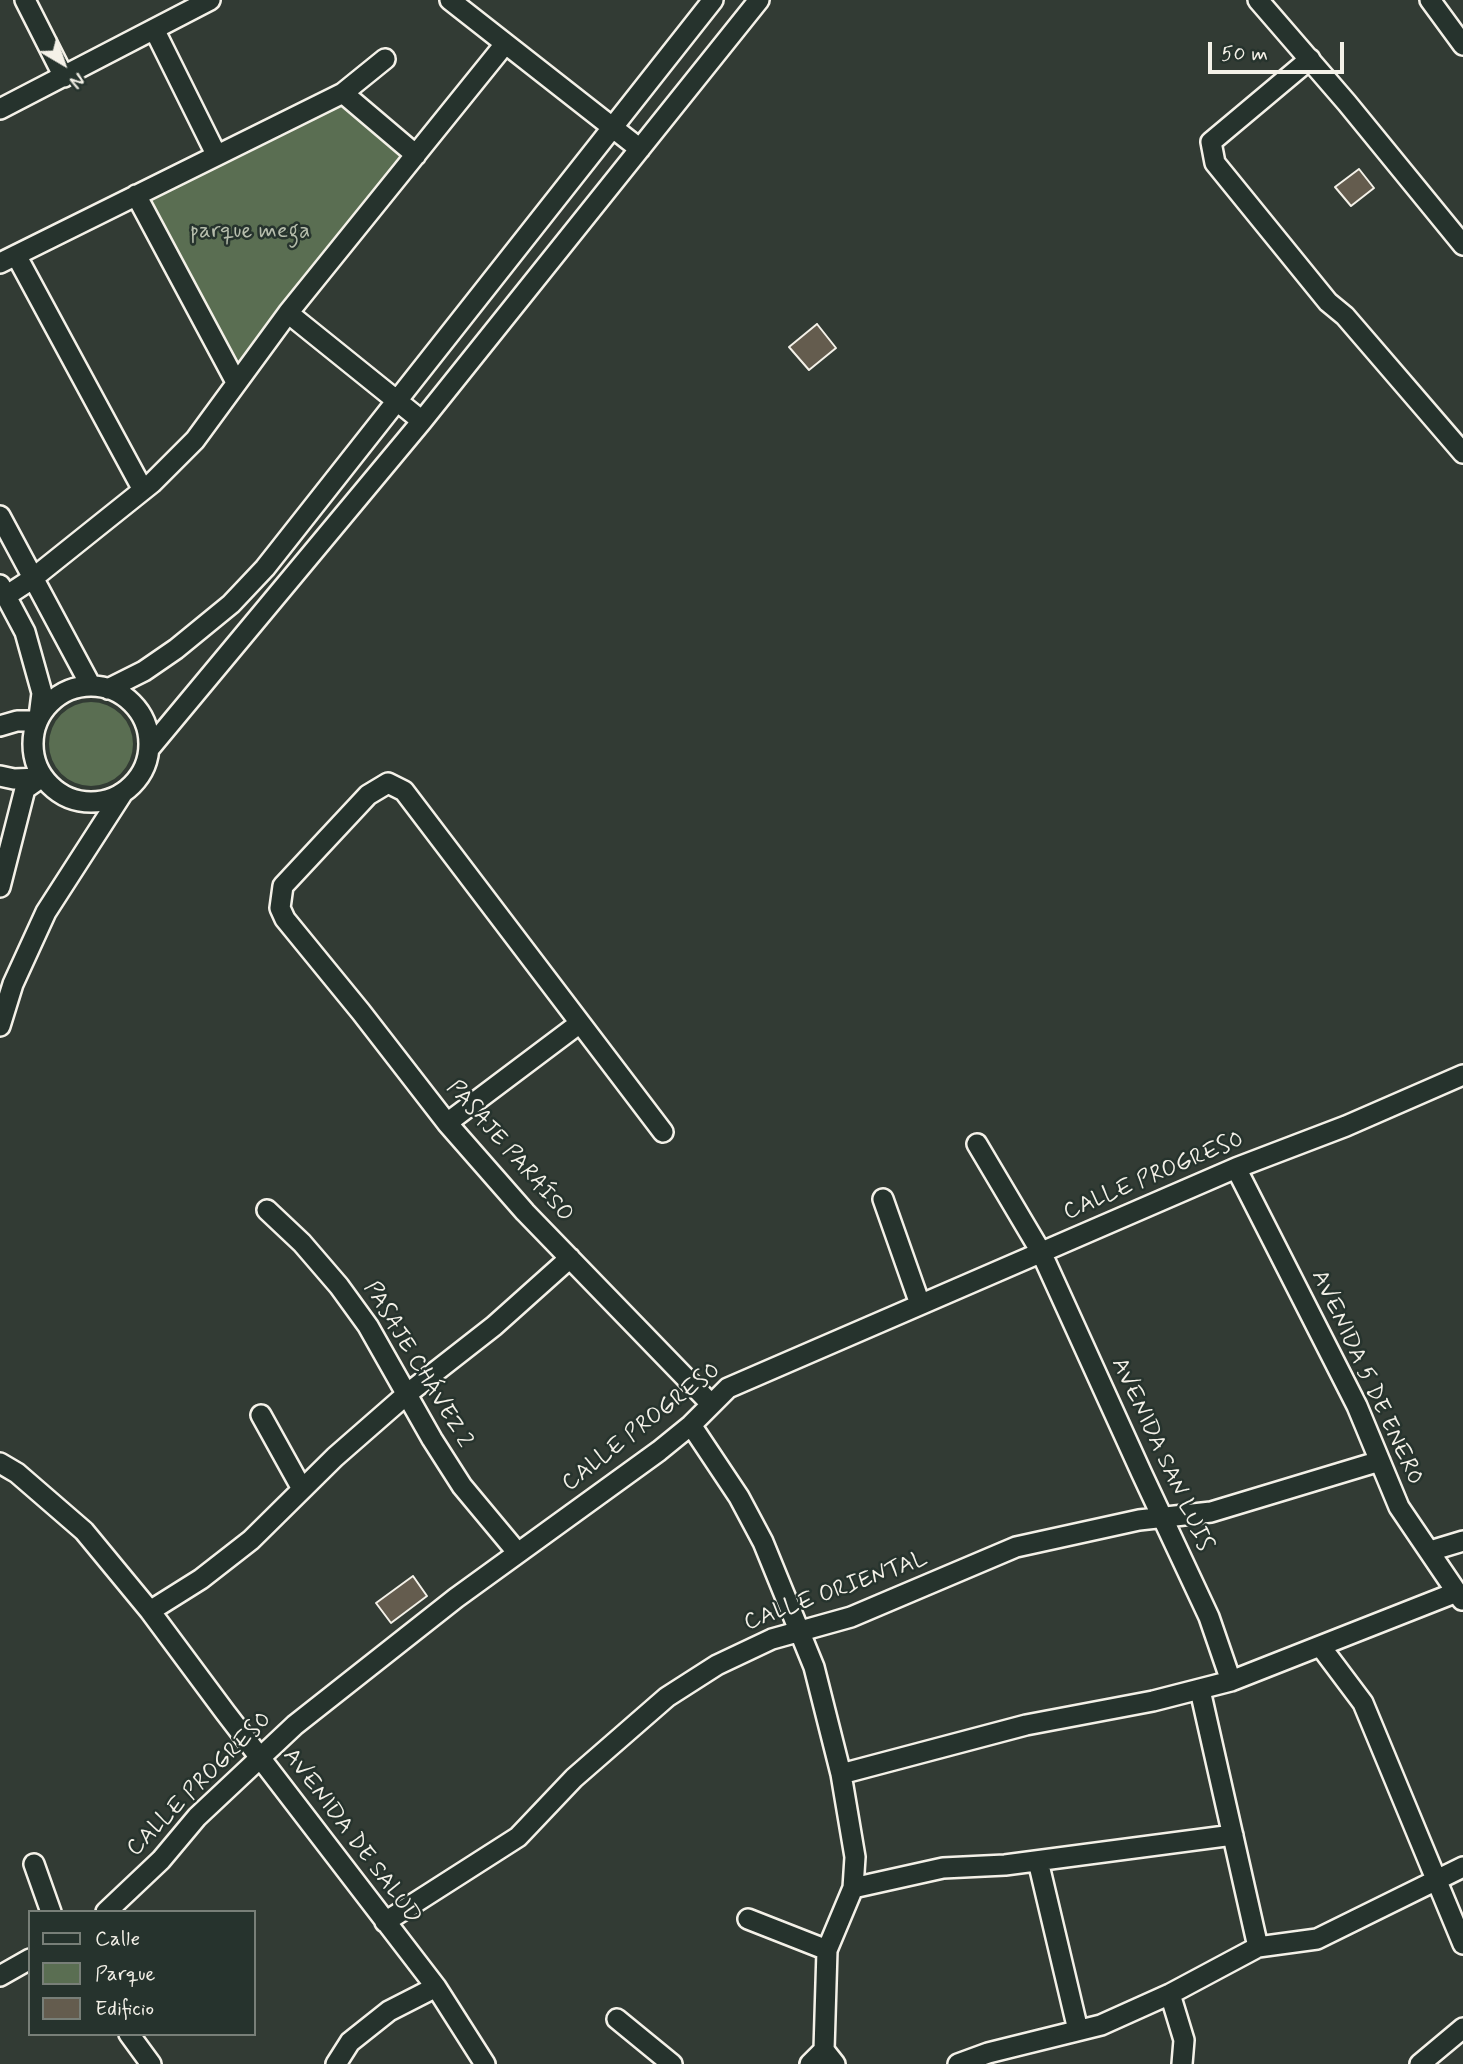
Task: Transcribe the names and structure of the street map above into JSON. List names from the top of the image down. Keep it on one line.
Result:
{"streets":{"street":["PASAJE PARAÍSO","CALLE PROGRESO","PASAJE CHÁVEZ 2","AVENIDA 5 DE ENERO","AVENIDA SAN LUIS","CALLE ORIENTAL","AVENIDA DE SALUD"]},"crossings":[["PASAJE PARAÍSO","CALLE PROGRESO"],["CALLE PROGRESO","PASAJE CHÁVEZ 2"],["CALLE PROGRESO","AVENIDA 5 DE ENERO"],["CALLE PROGRESO","AVENIDA SAN LUIS"],["CALLE PROGRESO","AVENIDA DE SALUD"],["AVENIDA 5 DE ENERO","CALLE ORIENTAL"],["AVENIDA SAN LUIS","CALLE ORIENTAL"],["CALLE ORIENTAL","AVENIDA DE SALUD"]],"parks":["parque mega"],"legend":["Calle","Parque","Edificio"],"scale_bar":"50 m","north":"bottom right"}
